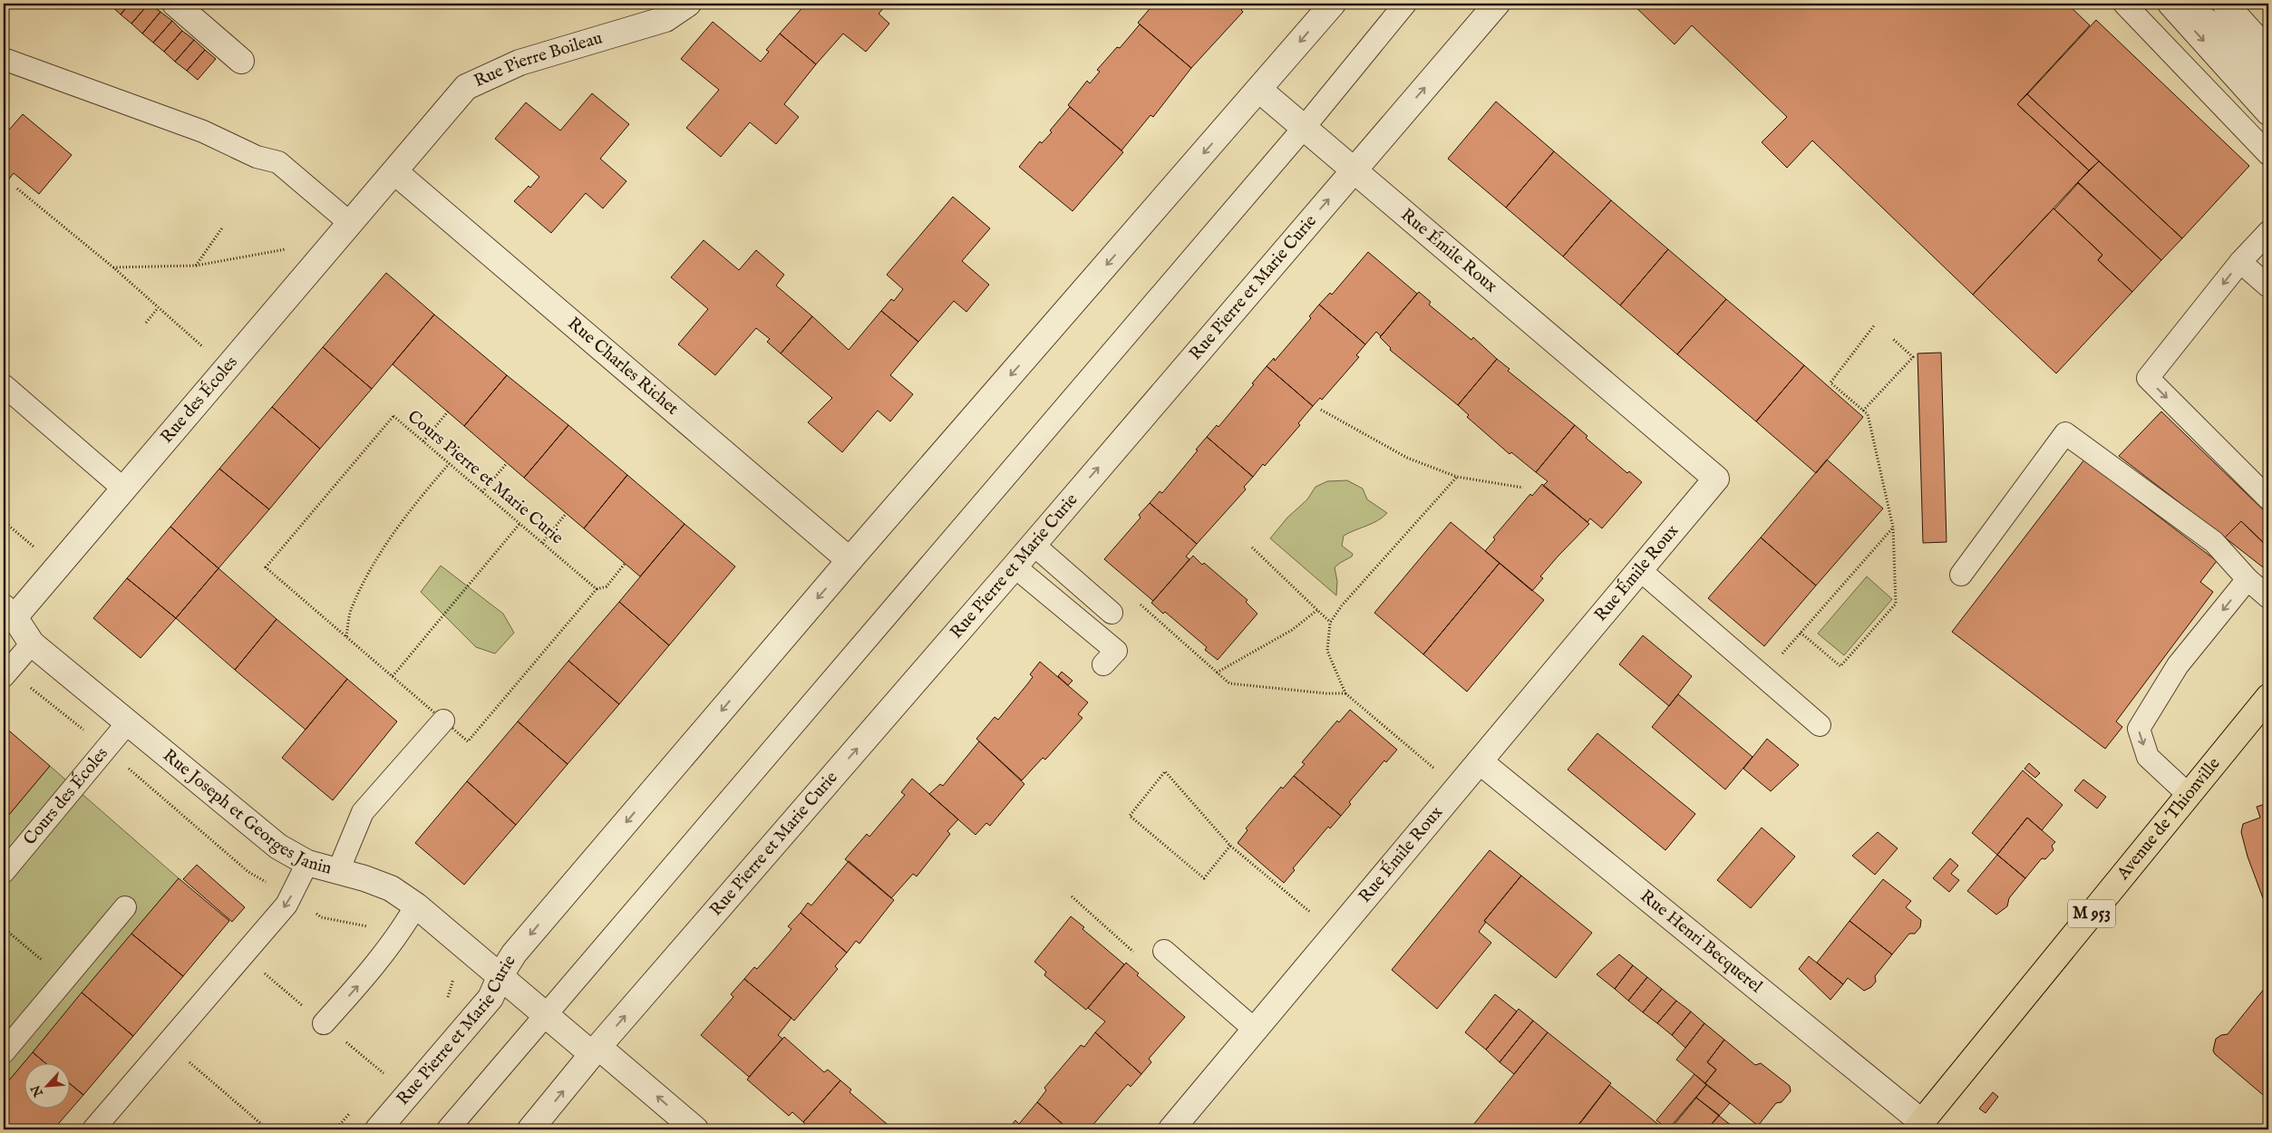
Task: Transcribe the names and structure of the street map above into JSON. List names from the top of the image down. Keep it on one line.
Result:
{"streets":{"main road":["Avenue de Thionville","M 953"],"street":["Rue Pierre Boileau","Rue Émile Roux","Rue Pierre et Marie Curie","Rue Charles Richet","Rue des Écoles","Rue Joseph et Georges Janin","Rue Henri Becquerel"],"lane":["Cours des Écoles"],"path":["Cours Pierre et Marie Curie"]},"crossings":[["Rue Pierre Boileau","Rue Charles Richet"],["Rue Pierre Boileau","Rue des Écoles"],["Rue Émile Roux","Rue Pierre et Marie Curie"],["Rue Émile Roux","Rue Henri Becquerel"],["Rue Pierre et Marie Curie","Rue Charles Richet"],["Rue Pierre et Marie Curie","Rue Joseph et Georges Janin"],["Rue Charles Richet","Rue des Écoles"],["Rue des Écoles","Rue Joseph et Georges Janin"],["Cours des Écoles","Rue Joseph et Georges Janin"],["Avenue de Thionville","Rue Henri Becquerel"]],"north":"bottom left"}
